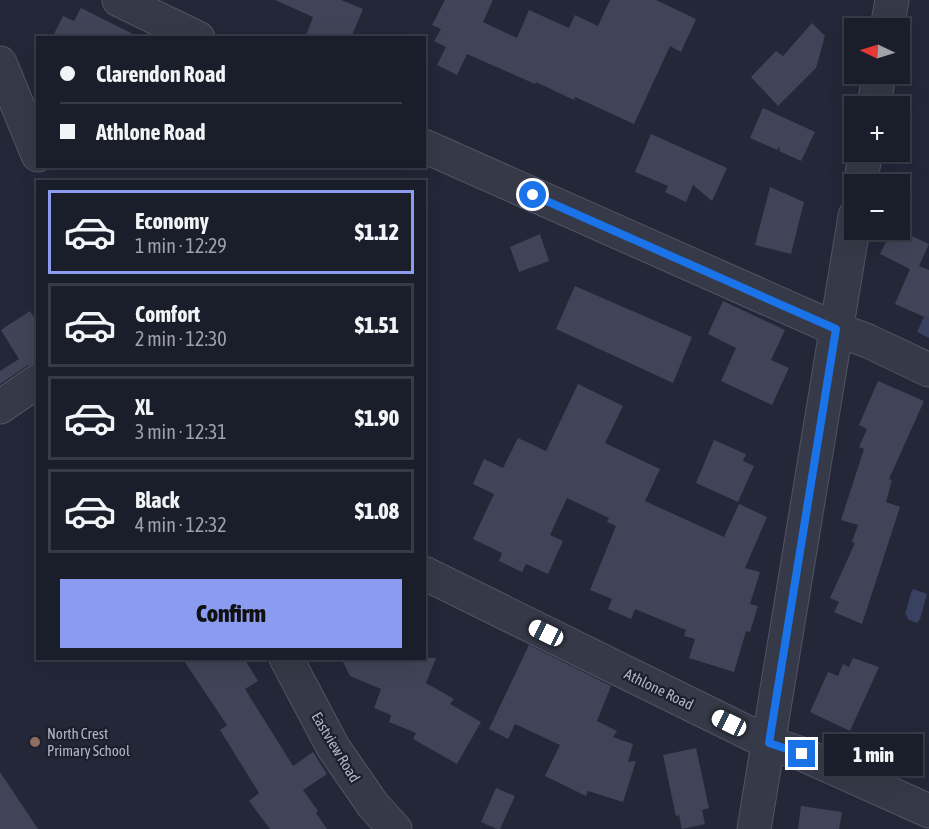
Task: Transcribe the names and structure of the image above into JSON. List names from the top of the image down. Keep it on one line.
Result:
{"streets":{"street":["Athlone Road","Eastview Road"]},"places":["North Crest Primary School"],"north":"left","page":{"map_buttons":["+","−"],"banner":["Clarendon Road","Athlone Road"],"list":[{"name":"Economy","note":"1 min · 12:29","value":"$1.12"},{"name":"Comfort","note":"2 min · 12:30","value":"$1.51"},{"name":"XL","note":"3 min · 12:31","value":"$1.90"},{"name":"Black","note":"4 min · 12:32","value":"$1.08"}],"buttons":"Confirm","bubble":"1 min"}}
